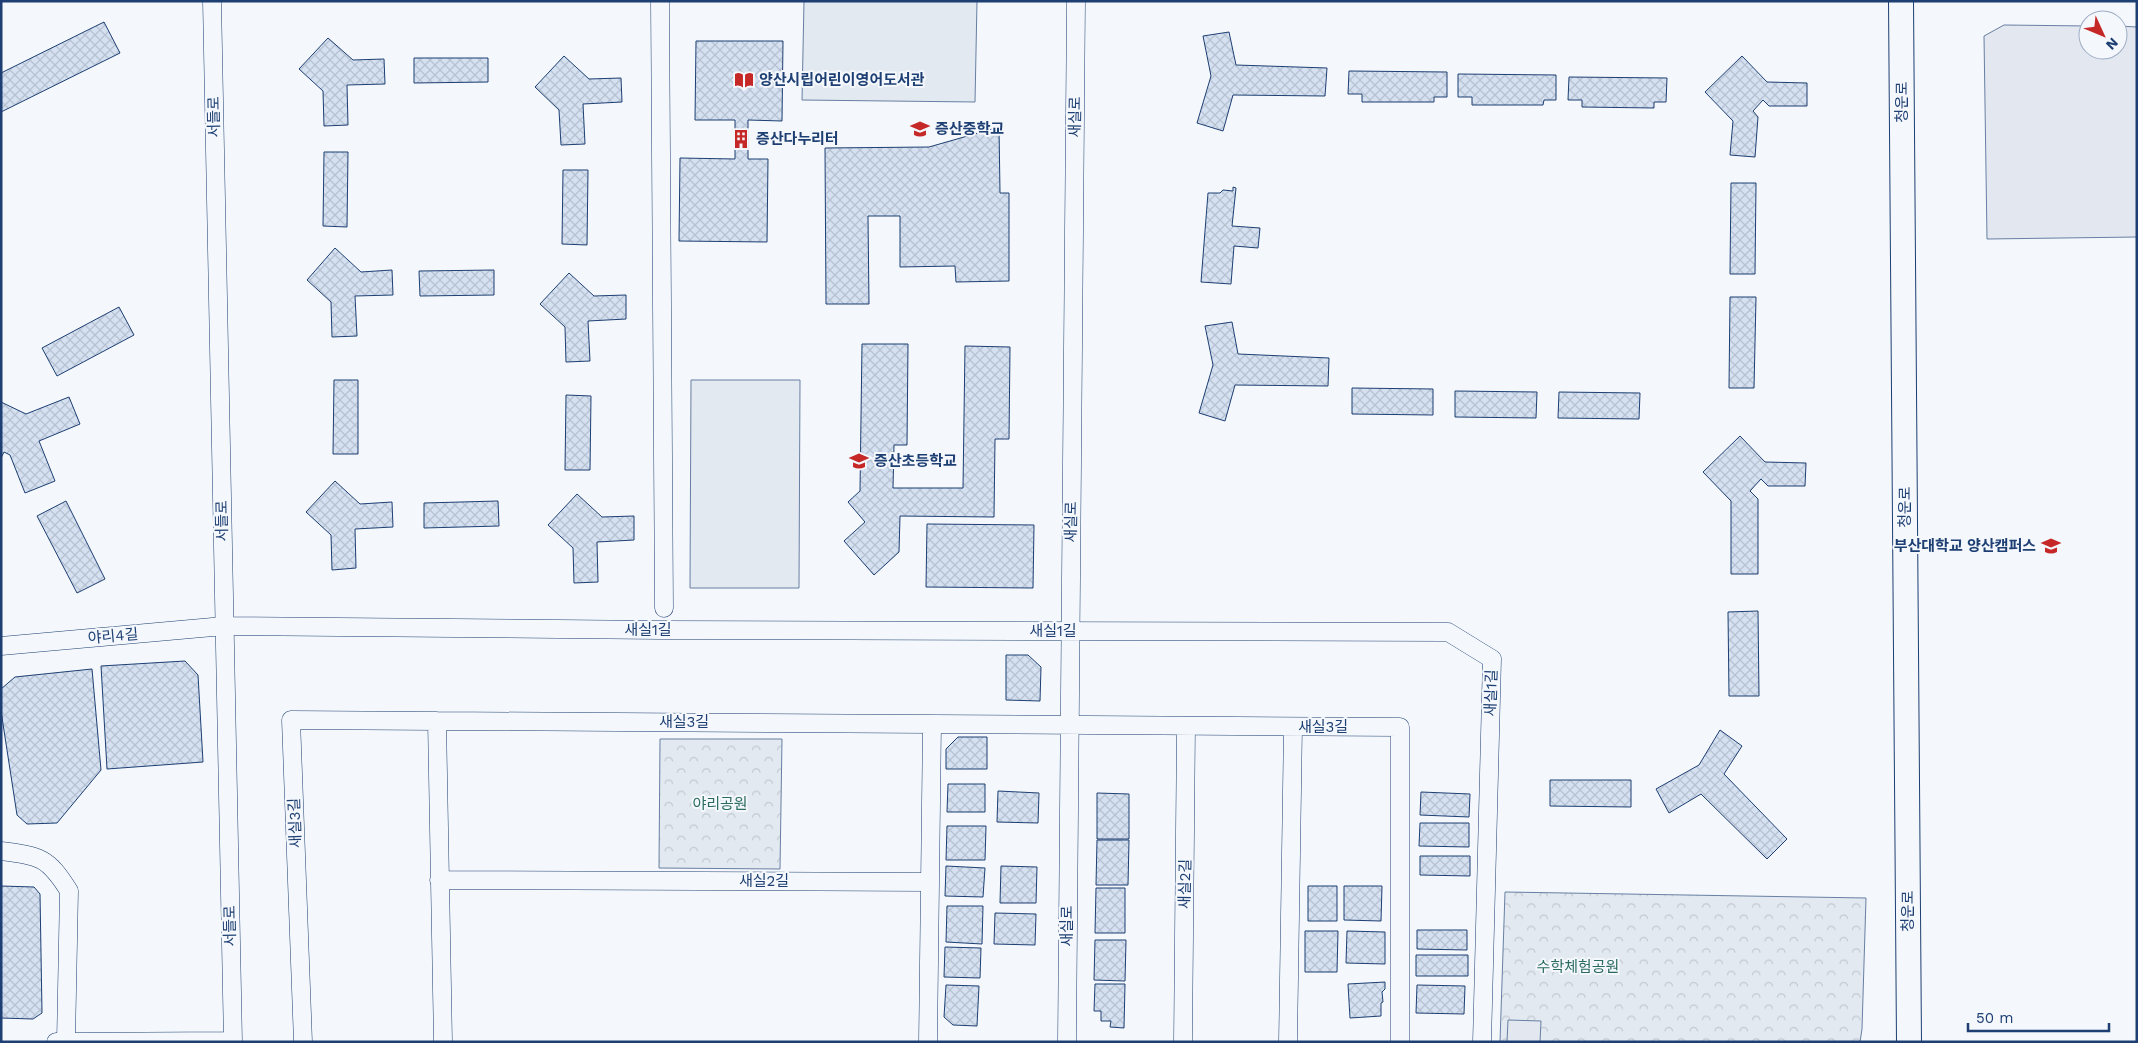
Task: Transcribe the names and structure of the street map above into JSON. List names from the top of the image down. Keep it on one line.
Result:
{"streets":{"street":["청운로","서들로","새실로","새실1길","야리4길","새실3길","새실2길"]},"crossings":[["서들로","새실1길"],["서들로","야리4길"],["새실로","새실1길"],["새실로","새실3길"],["새실1길","야리4길"],["새실3길","새실2길"]],"parks":["야리공원","수학체험공원"],"places":{"library":["양산시립어린이영어도서관"],"school or university":["증산중학교","증산초등학교","부산대학교 양산캠퍼스"],"building":["증산다누리터"]},"scale_bar":"50 m","north":"bottom right"}
